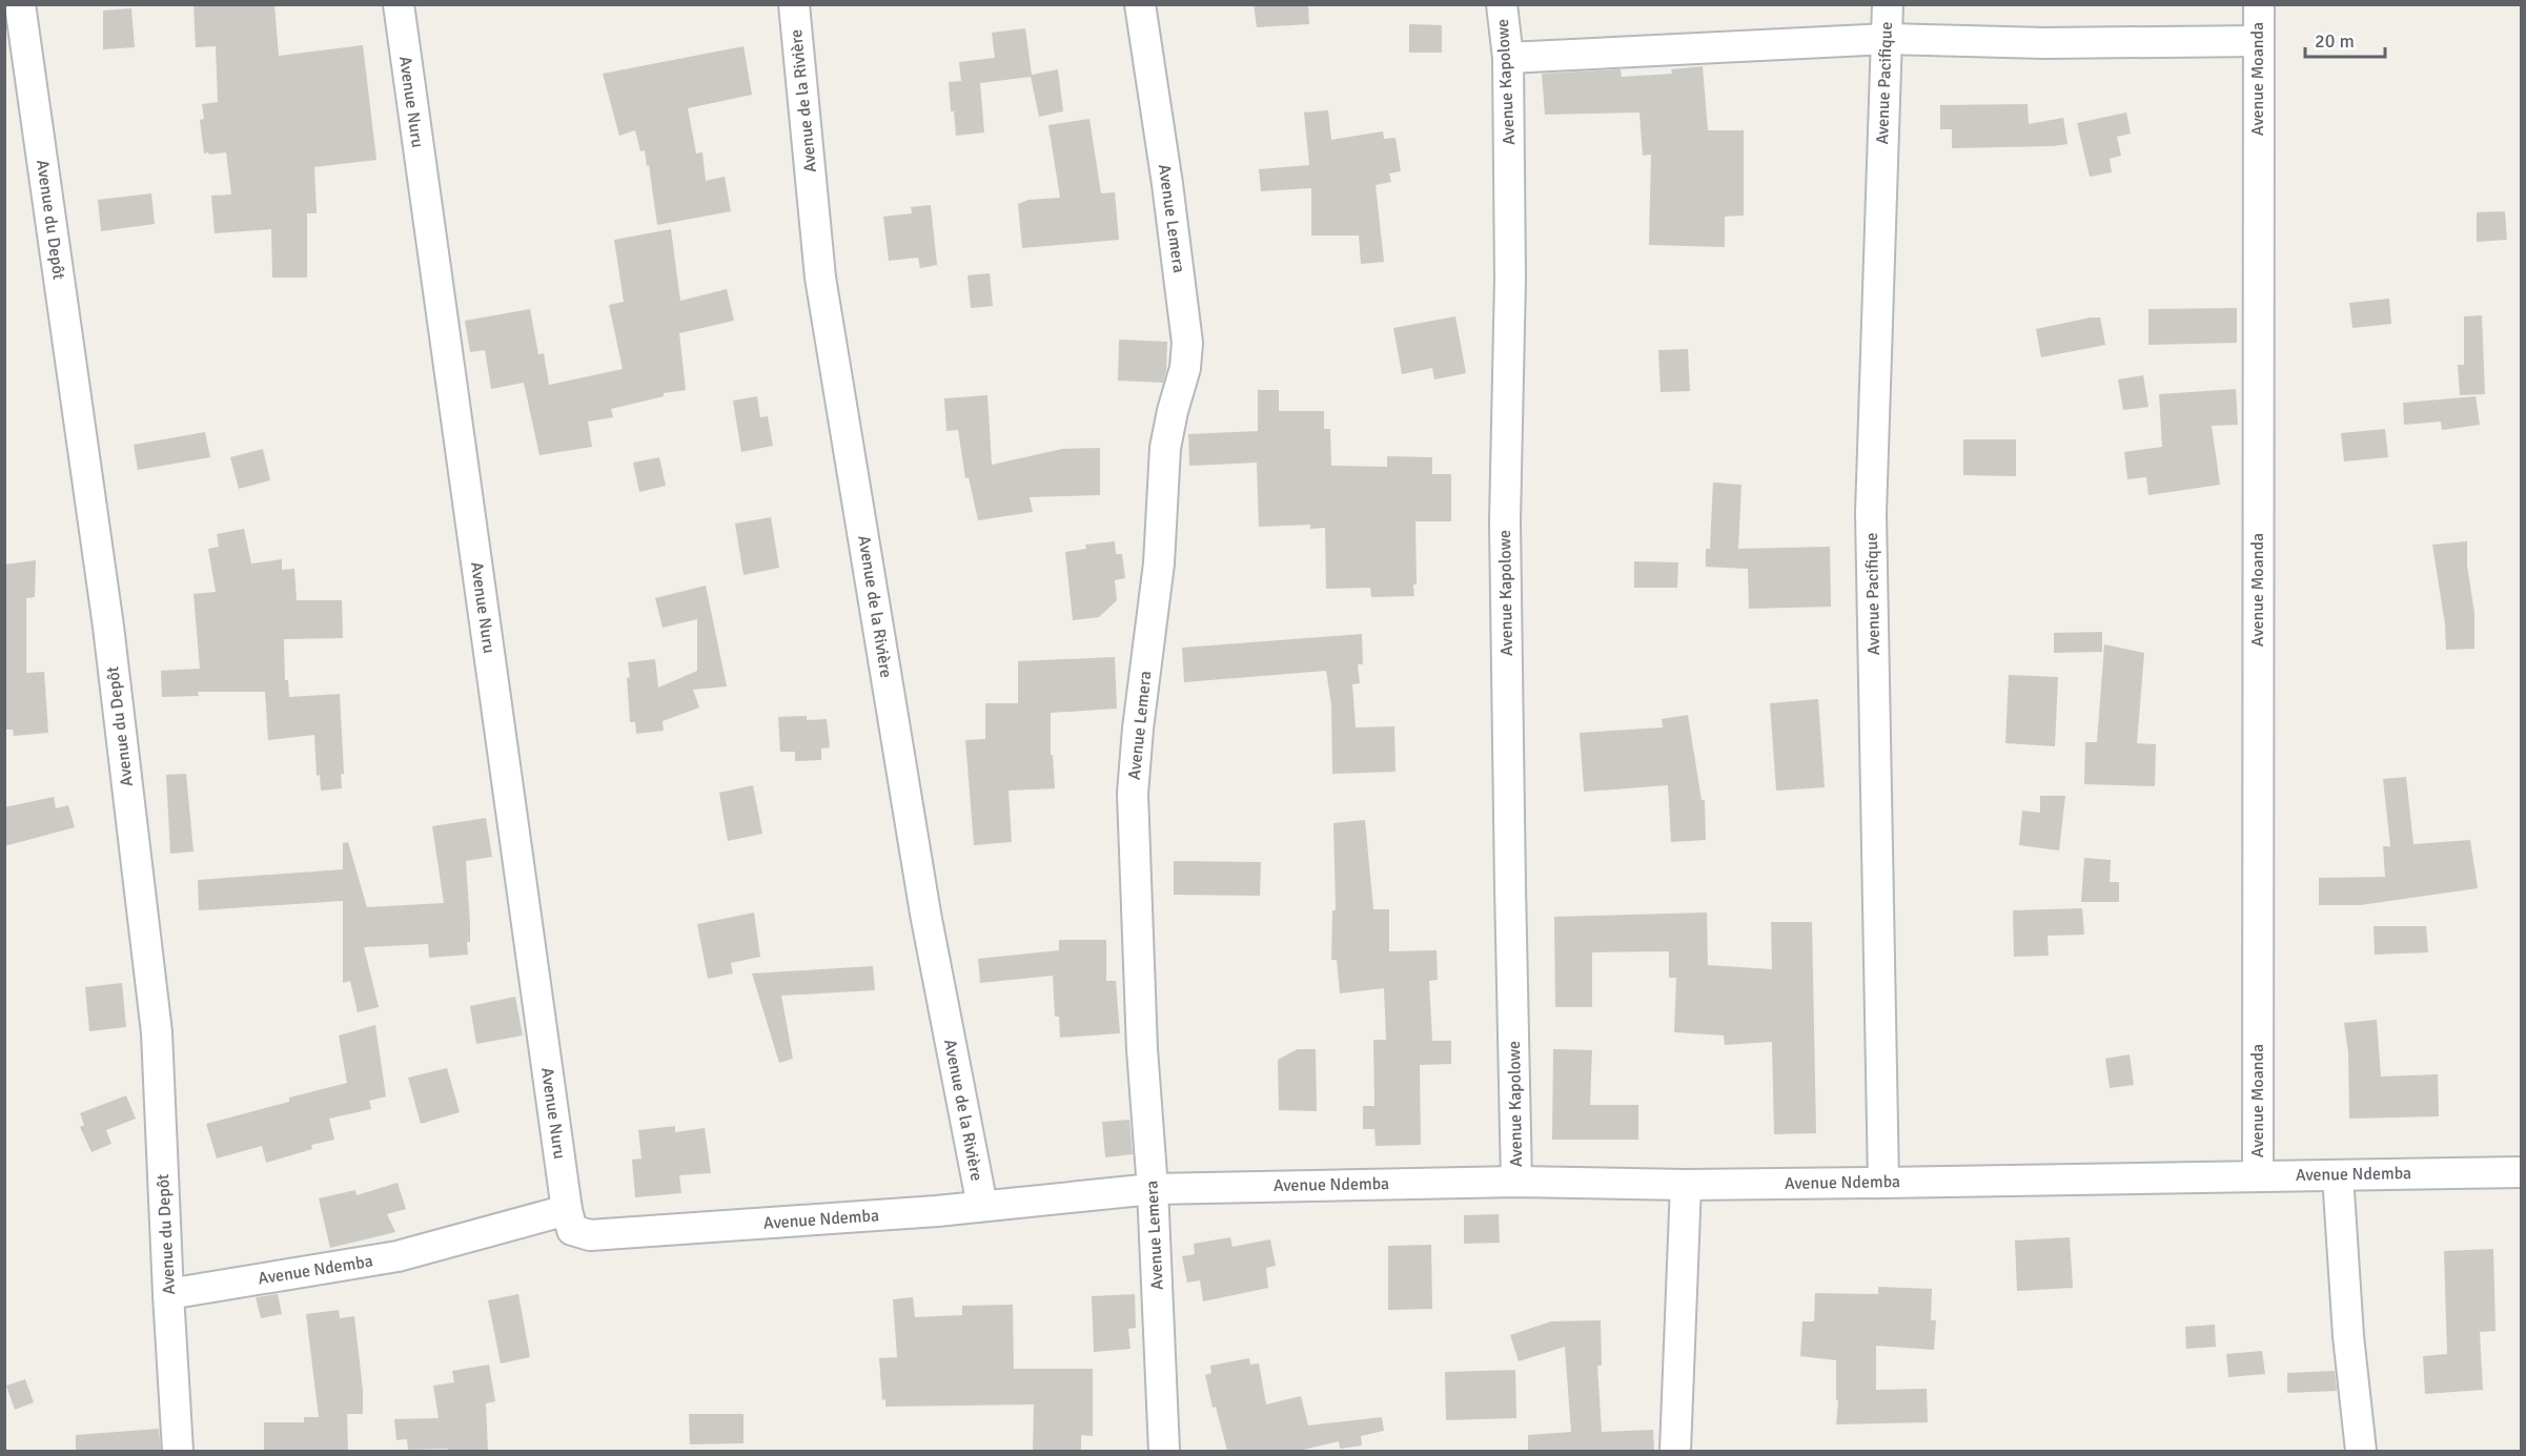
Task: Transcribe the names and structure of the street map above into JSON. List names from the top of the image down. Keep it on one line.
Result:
{"streets":{"street":["Avenue Moanda","Avenue Kapolowe","Avenue Pacifique","Avenue de la Rivière","Avenue Nuru","Avenue Lemera","Avenue du Depôt","Avenue Ndemba"]},"crossings":[["Avenue Moanda","Avenue Ndemba"],["Avenue Kapolowe","Avenue Ndemba"],["Avenue Pacifique","Avenue Ndemba"],["Avenue de la Rivière","Avenue Ndemba"],["Avenue Nuru","Avenue Ndemba"],["Avenue Lemera","Avenue Ndemba"],["Avenue du Depôt","Avenue Ndemba"]],"scale_bar":"20 m"}
